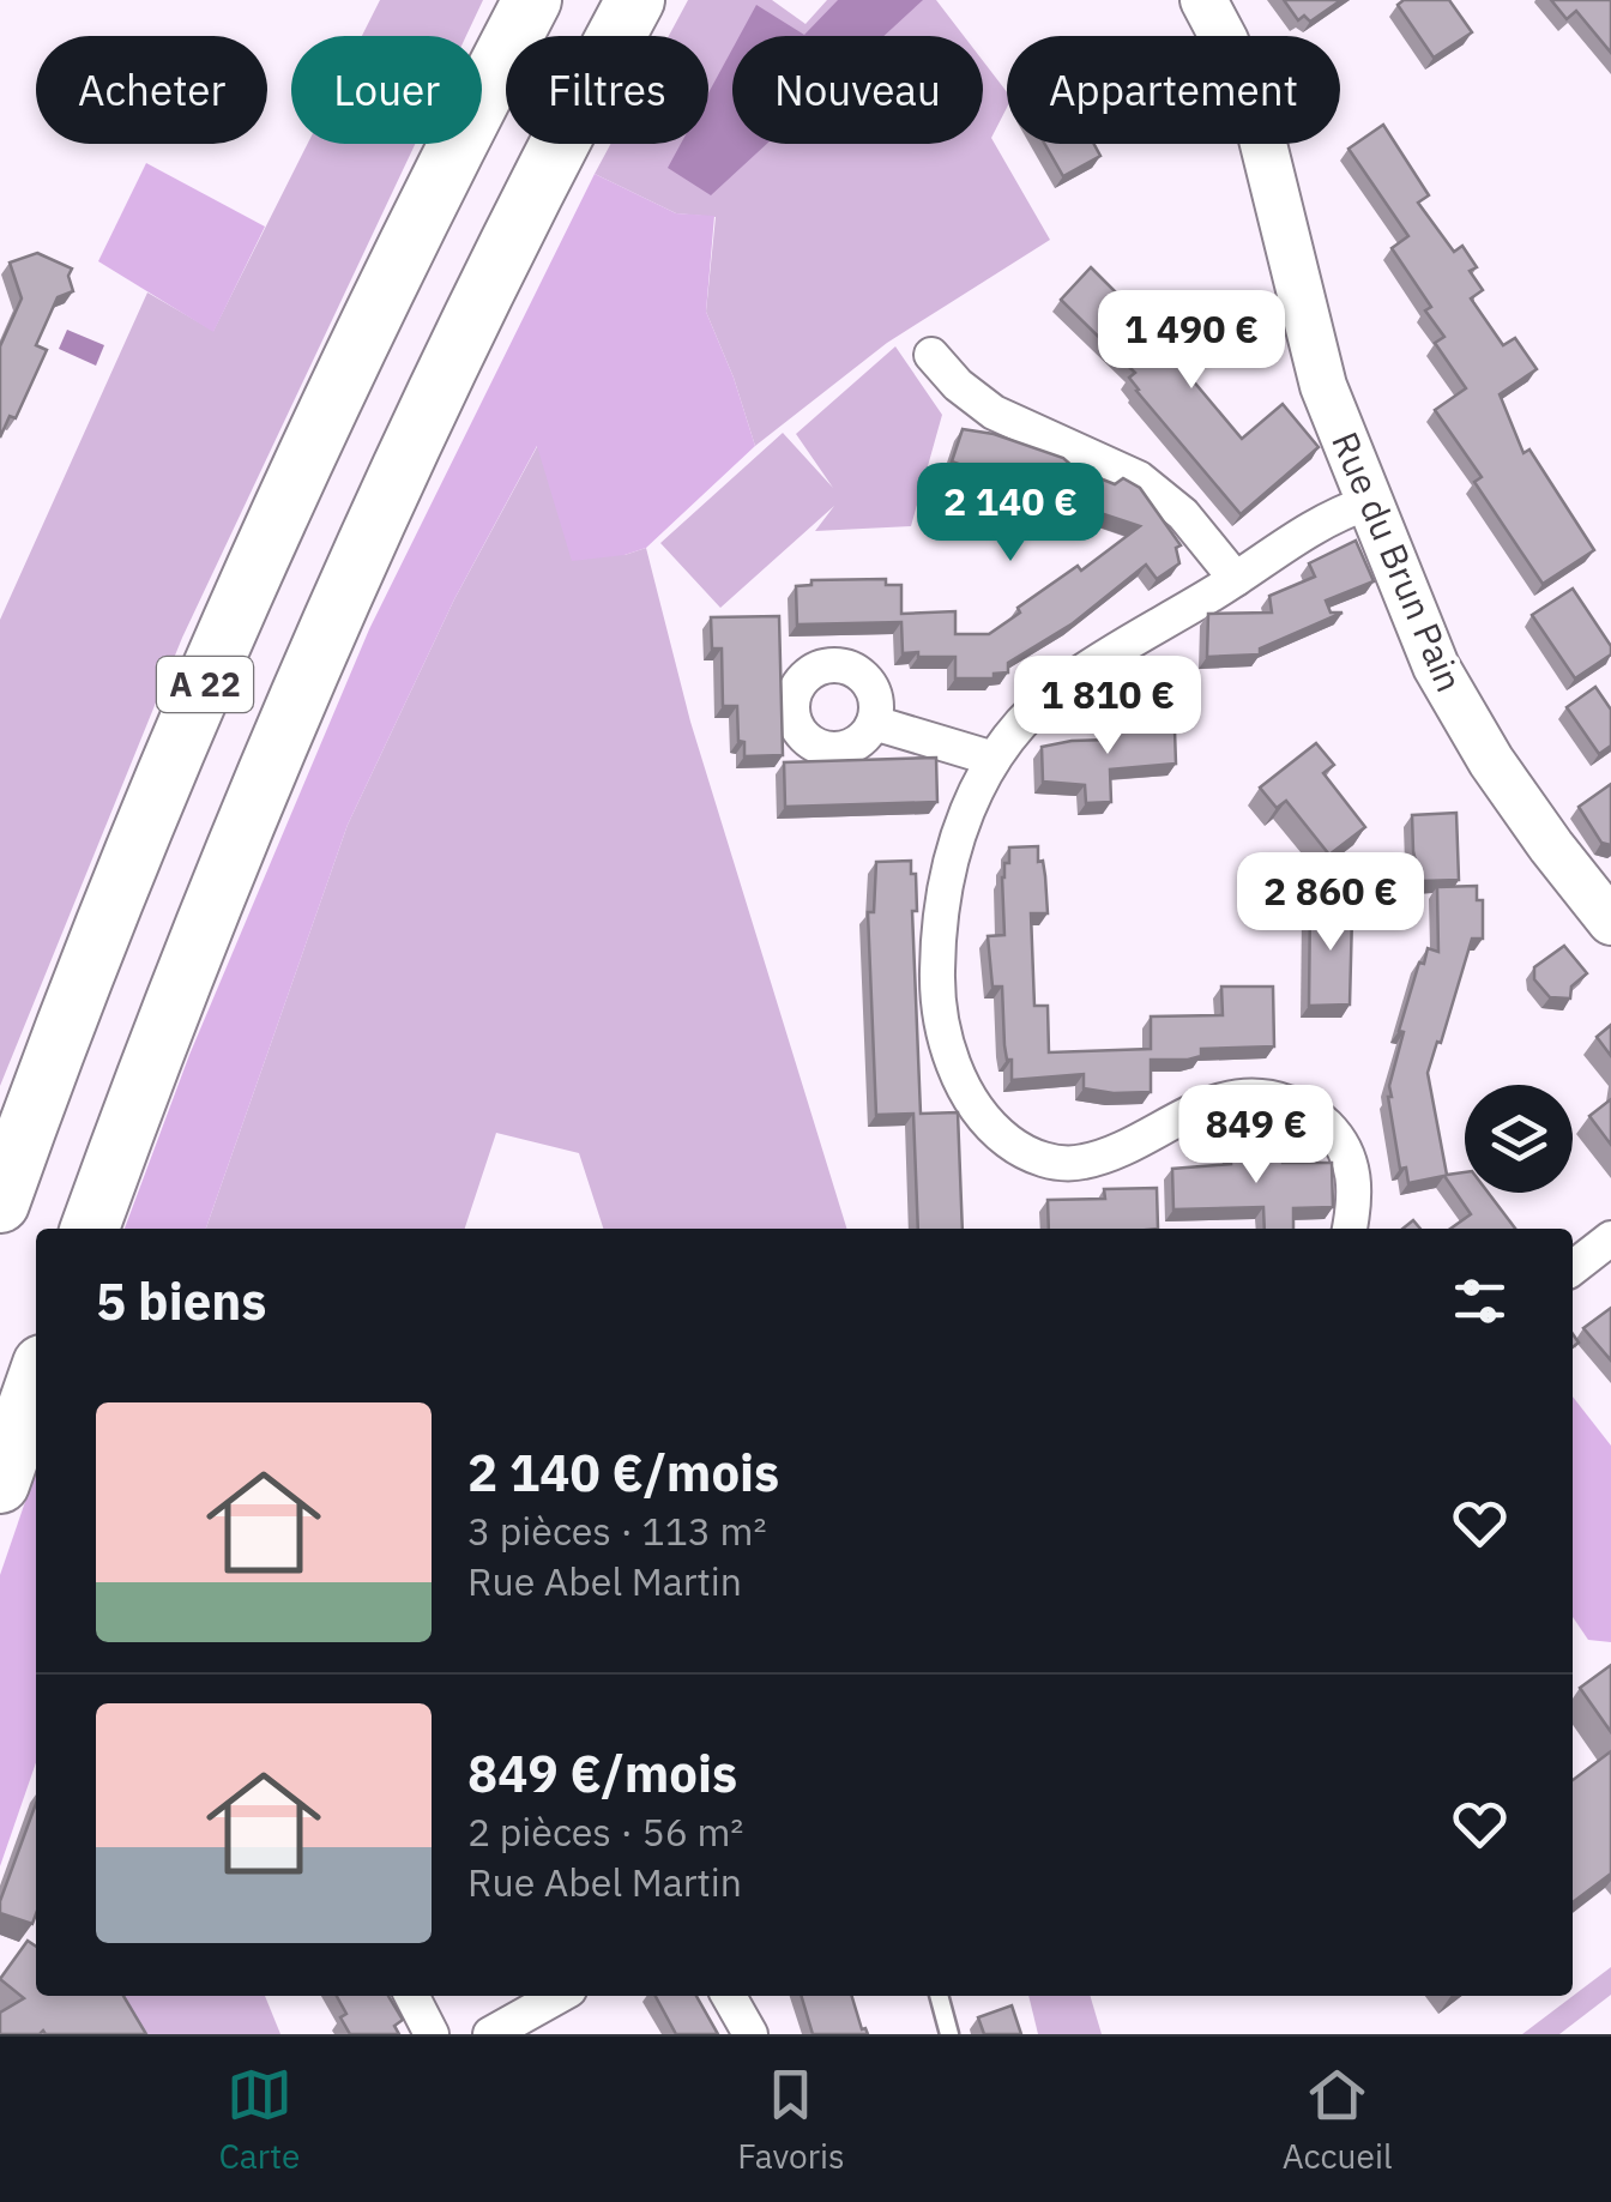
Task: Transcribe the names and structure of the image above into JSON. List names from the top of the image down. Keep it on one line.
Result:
{"streets":{"highway":["A 22"],"main road":["Rue du Brun Pain"]},"page":{"chip":["Acheter","Louer","Filtres","Nouveau","Appartement"],"price":["1 490 €","2 140 €","1 810 €","2 860 €","849 €"],"heading":"5 biens","list":[{"name":"2 140 €/mois","note":"3 pièces · 113 m² · Rue Abel Martin"},{"name":"849 €/mois","note":"2 pièces · 56 m² · Rue Abel Martin"}],"tabs":["Carte","Favoris","Accueil"]}}
